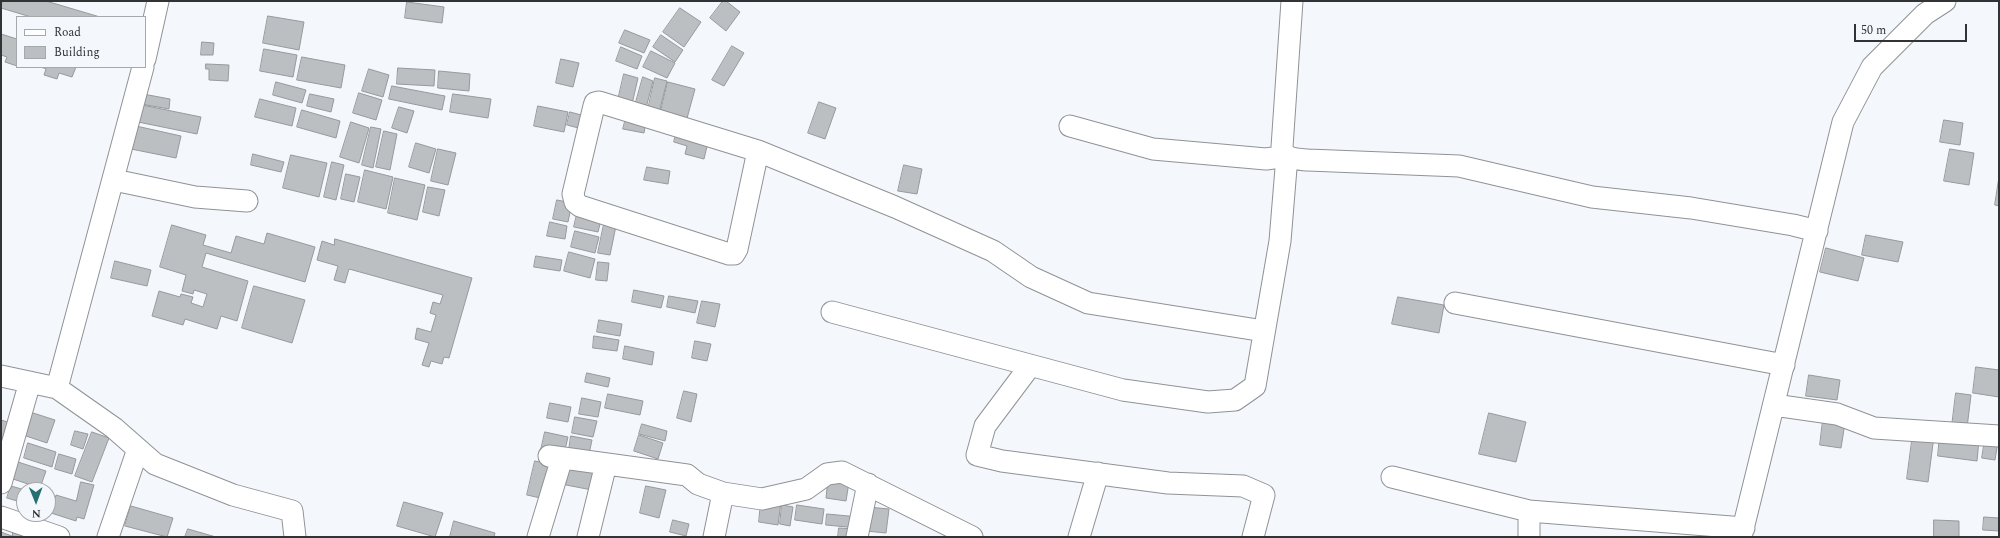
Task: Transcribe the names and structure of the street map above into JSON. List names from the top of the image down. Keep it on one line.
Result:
{"legend":["Road","Building"],"scale_bar":"50 m","north":"bottom"}
